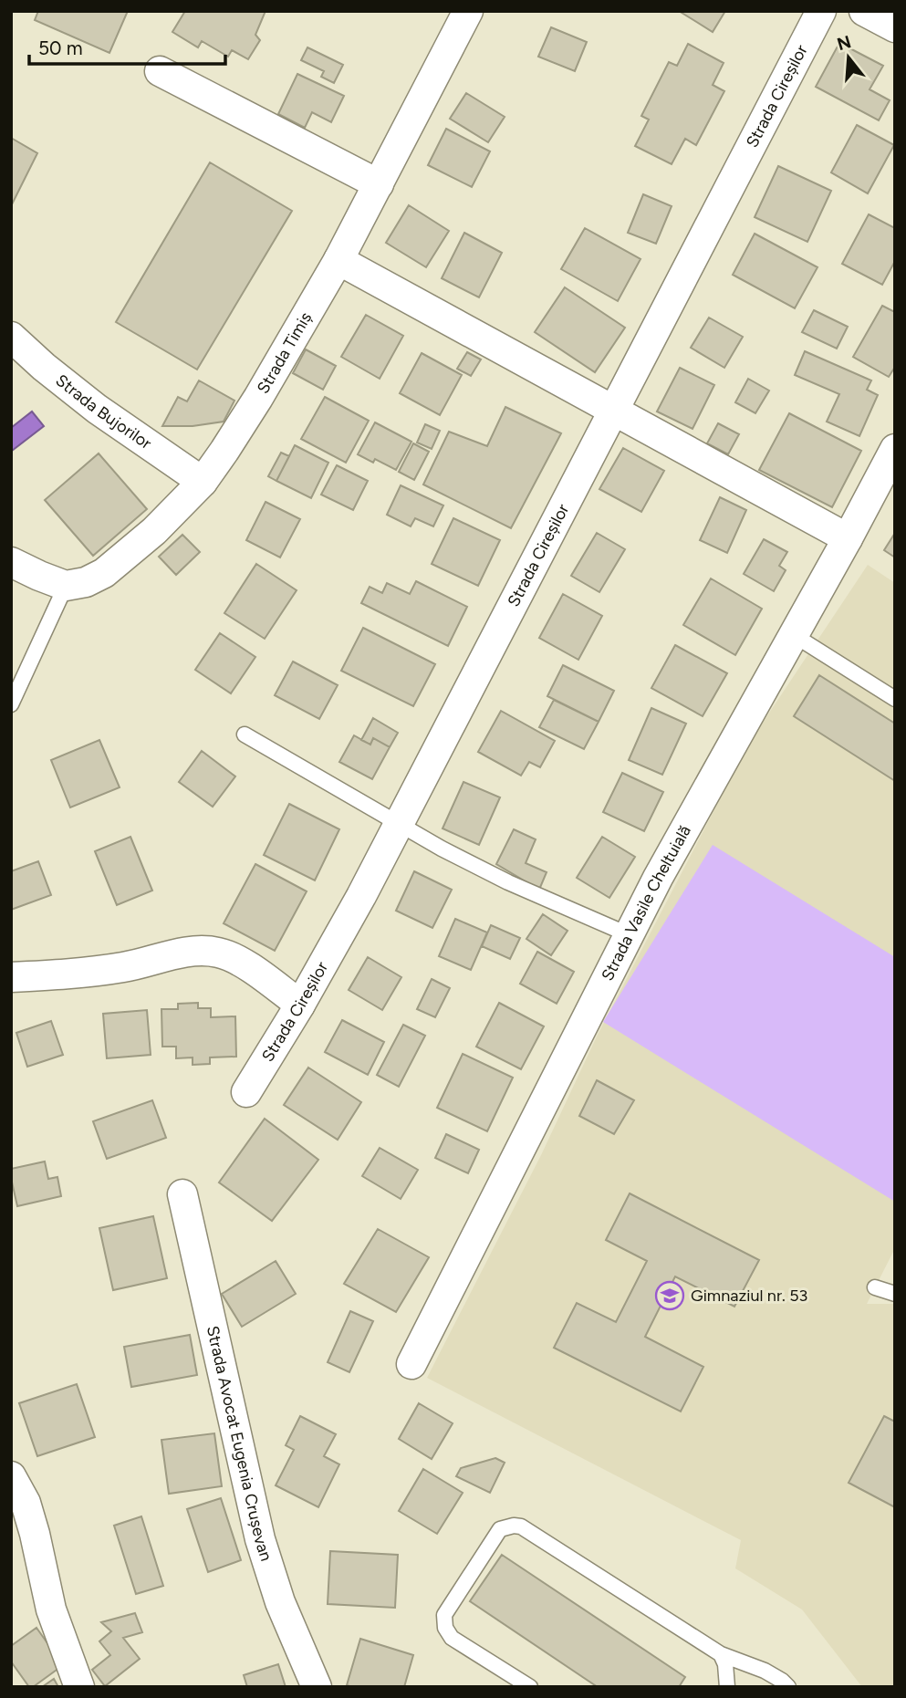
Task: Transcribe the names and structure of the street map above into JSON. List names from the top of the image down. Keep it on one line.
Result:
{"streets":{"street":["Strada Cireșilor","Strada Timiș","Strada Bujorilor","Strada Vasile Cheltuială","Strada Avocat Eugenia Crușevan"]},"crossings":[["Strada Timiș","Strada Bujorilor"]],"places":{"school or university":["Gimnaziul nr. 53"]},"scale_bar":"50 m","north":"top"}
